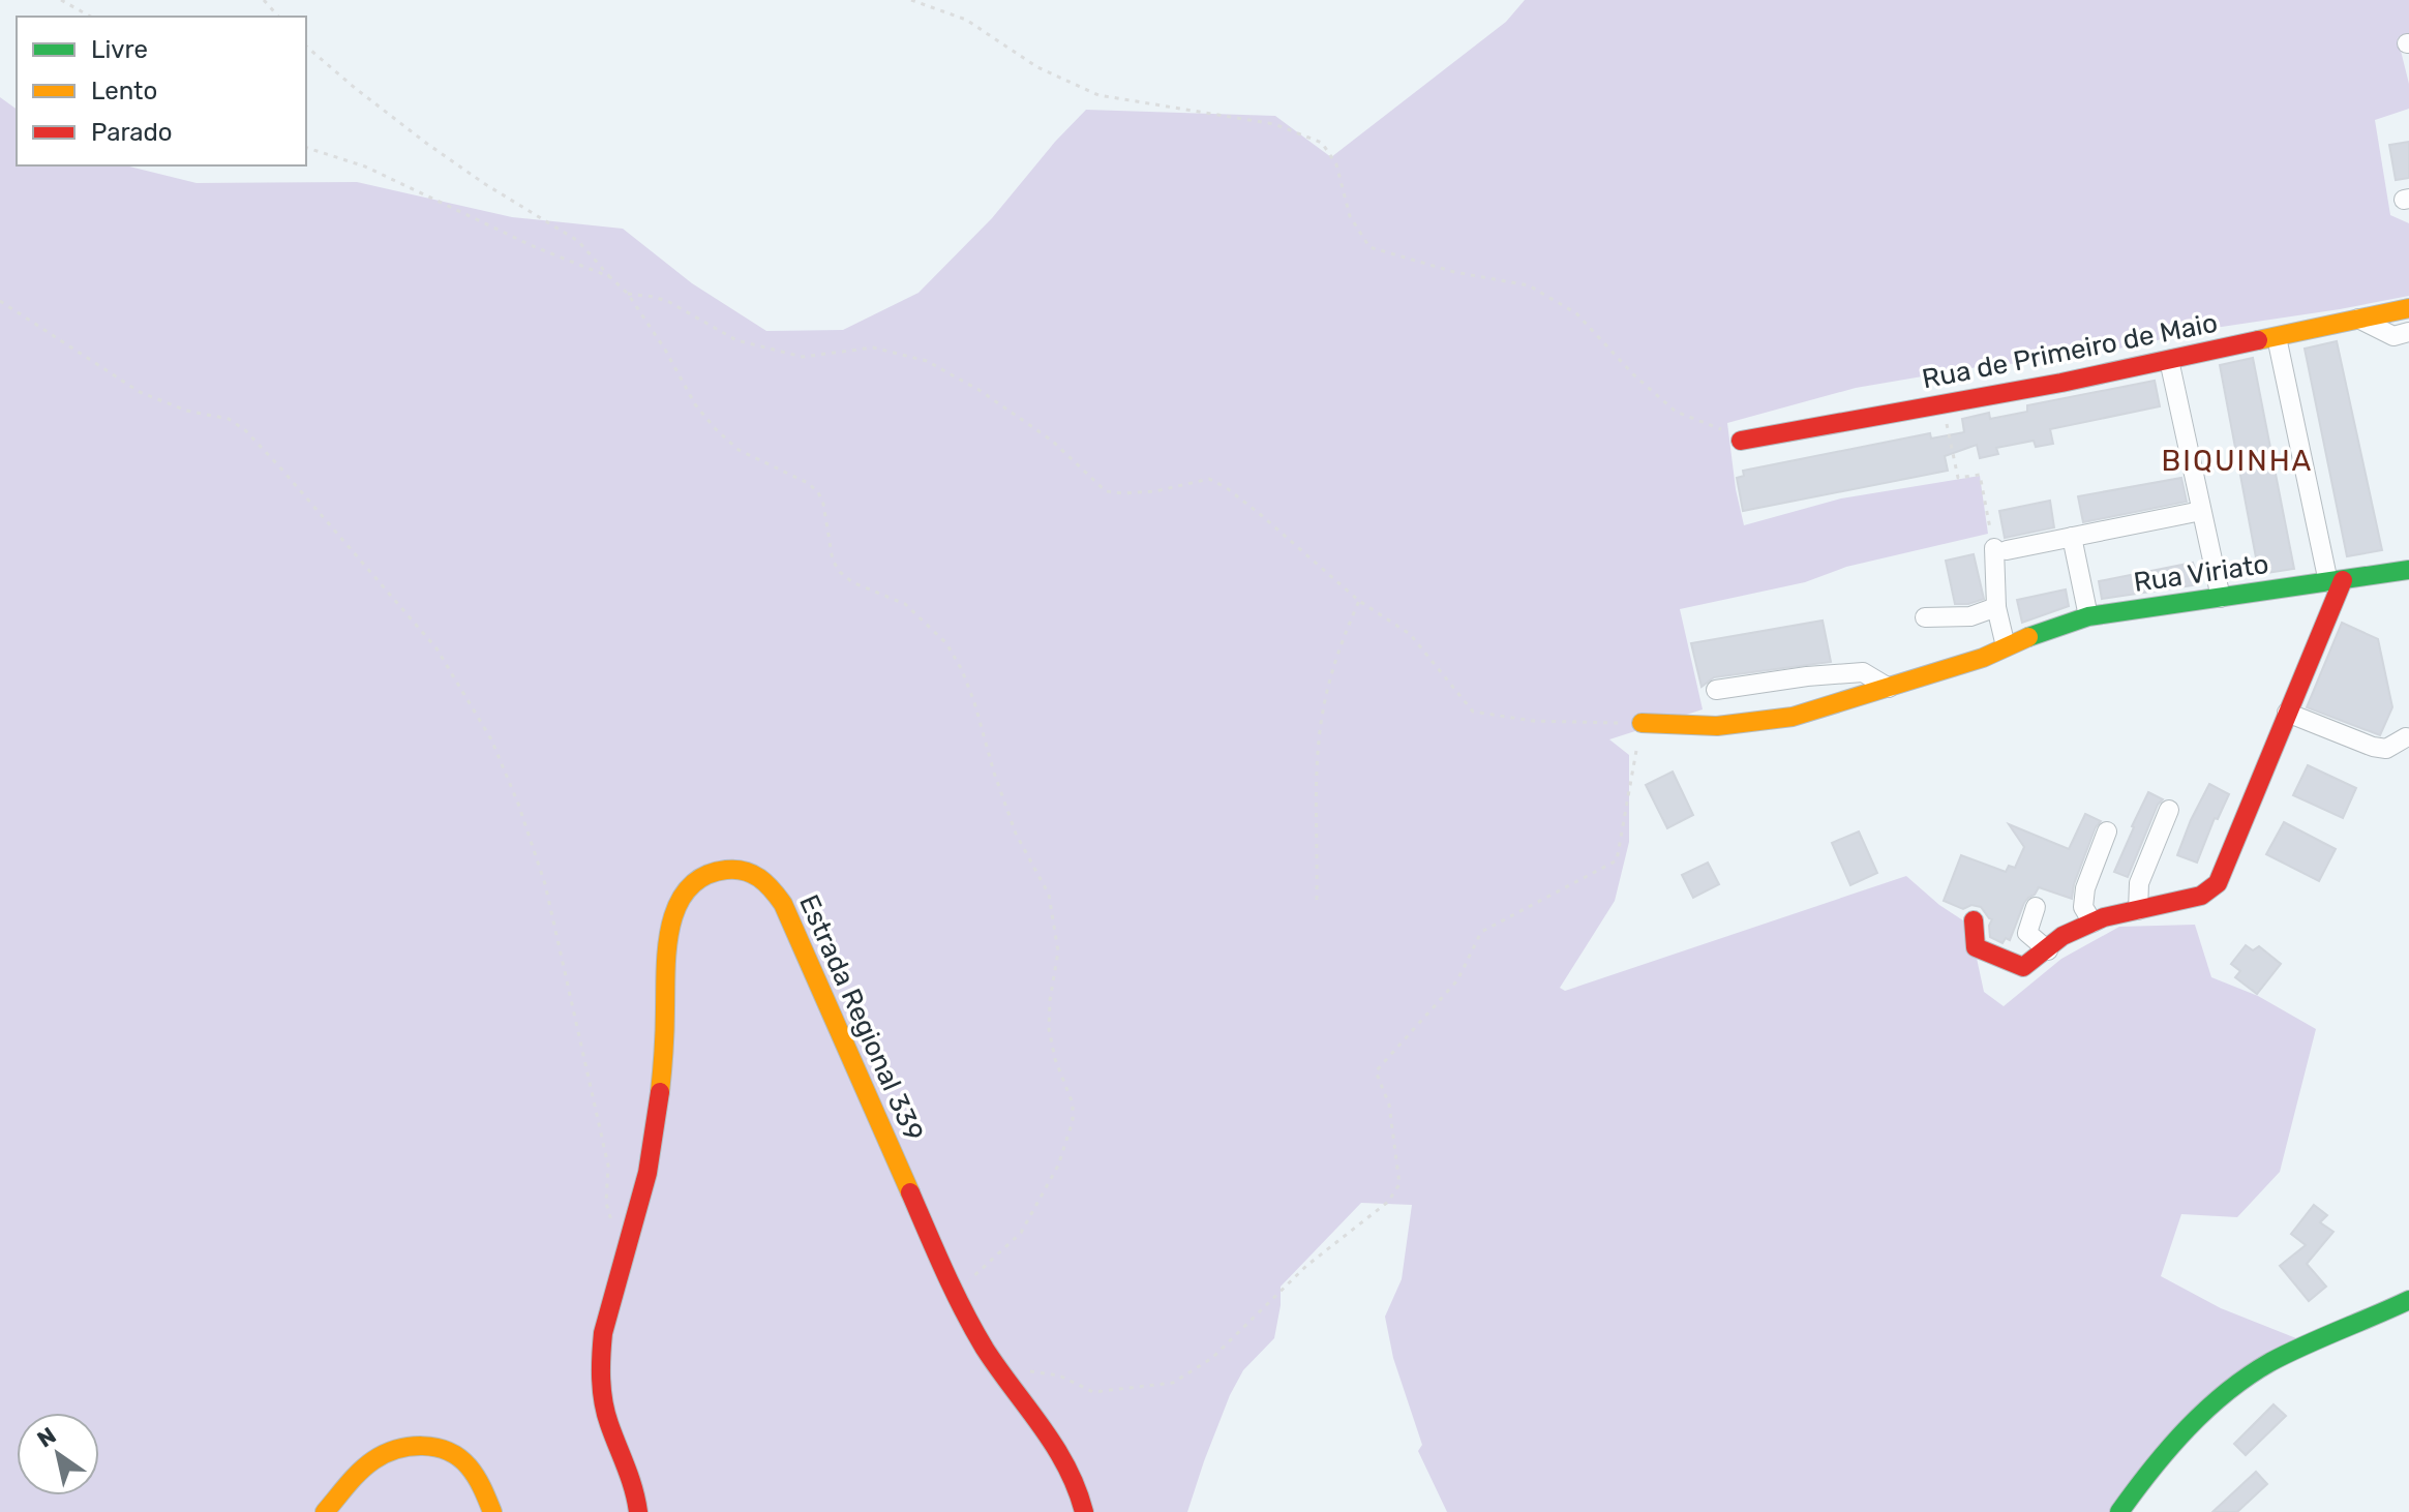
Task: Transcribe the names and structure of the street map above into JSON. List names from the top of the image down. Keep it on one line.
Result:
{"streets":{"street":["Rua de Primeiro de Maio","Rua Viriato","Estrada Regional 339"]},"districts":["BIQUINHA"],"legend":["Livre","Lento","Parado"],"north":"top left"}
